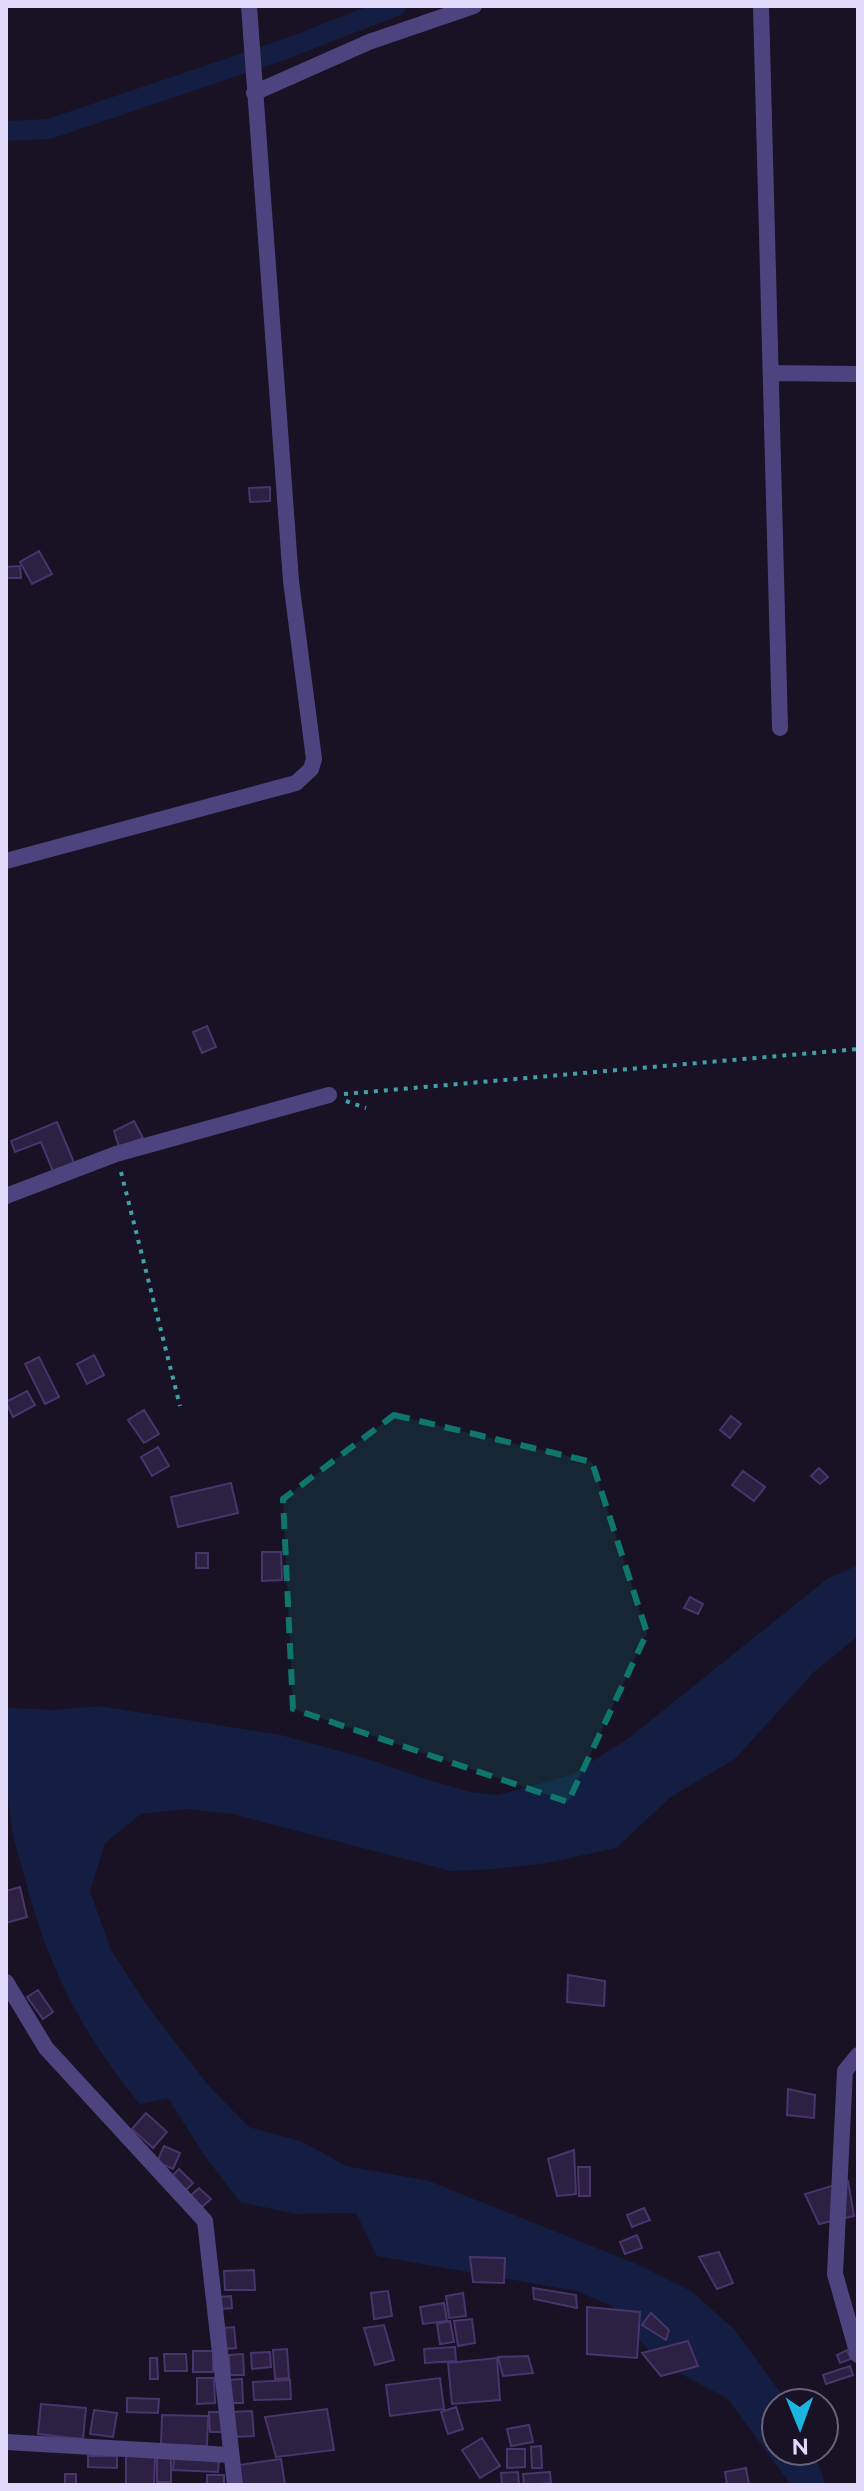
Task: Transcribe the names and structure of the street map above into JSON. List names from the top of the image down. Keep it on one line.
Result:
{"north":"bottom"}
